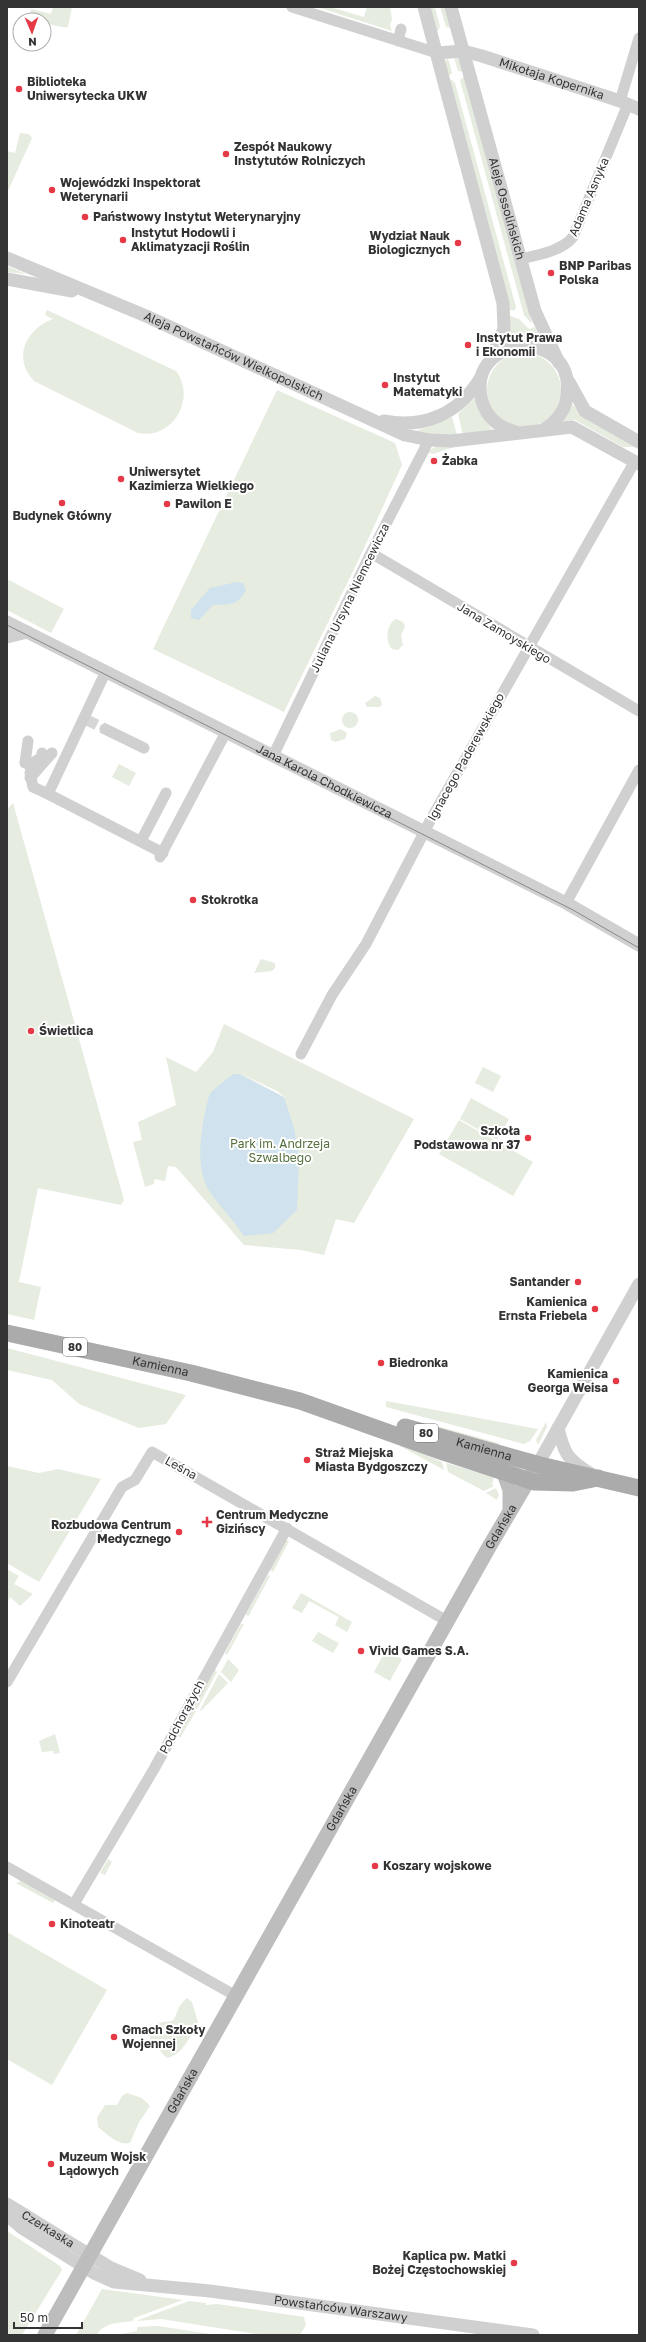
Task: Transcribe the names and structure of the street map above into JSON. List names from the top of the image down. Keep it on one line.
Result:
{"streets":{"main road":["80","Kamienna","Gdańska"],"street":["Mikołaja Kopernika","Adama Asnyka","Aleje Ossolińskich","Aleja Powstańców Wielkopolskich","Juliana Ursyna Niemcewicza","Jana Zamoyskiego","Ignacego Paderewskiego","Jana Karola Chodkiewicza","Leśna","Podchorążych","Czerkaska","Powstańców Warszawy"]},"crossings":[["Mikołaja Kopernika","Adama Asnyka"],["Mikołaja Kopernika","Aleje Ossolińskich"],["Adama Asnyka","Aleje Ossolińskich"],["Aleje Ossolińskich","Aleja Powstańców Wielkopolskich"],["Aleja Powstańców Wielkopolskich","Juliana Ursyna Niemcewicza"],["Juliana Ursyna Niemcewicza","Jana Zamoyskiego"],["Juliana Ursyna Niemcewicza","Jana Karola Chodkiewicza"],["Jana Zamoyskiego","Ignacego Paderewskiego"],["Ignacego Paderewskiego","Jana Karola Chodkiewicza"],["80","Kamienna"],["80","Gdańska"],["Kamienna","Gdańska"],["Leśna","Gdańska"],["Leśna","Podchorążych"],["Gdańska","Czerkaska"],["Gdańska","Powstańców Warszawy"],["Czerkaska","Powstańców Warszawy"]],"parks":["Park im. Andrzeja Szwalbego"],"places":{"other":["Biblioteka Uniwersytecka UKW","Zespół Naukowy Instytutów Rolniczych","Wojewódzki Inspektorat Weterynarii","Państwowy Instytut Weterynaryjny","Instytut Hodowli i Aklimatyzacji Roślin","Wydział Nauk Biologicznych","BNP Paribas Polska","Instytut Prawa i Ekonomii","Instytut Matematyki","Żabka","Uniwersytet Kazimierza Wielkiego","Budynek Główny","Pawilon E","Stokrotka","Świetlica","Szkoła Podstawowa nr 37","Santander","Kamienica Ernsta Friebela","Biedronka","Kamienica Georga Weisa","Straż Miejska Miasta Bydgoszczy","Rozbudowa Centrum Medycznego","Vivid Games S.A.","Koszary wojskowe","Kinoteatr","Gmach Szkoły Wojennej","Muzeum Wojsk Lądowych","Kaplica pw. Matki Bożej Częstochowskiej"],"health":["Centrum Medyczne Gizińscy"]},"scale_bar":"50 m","north":"bottom"}
